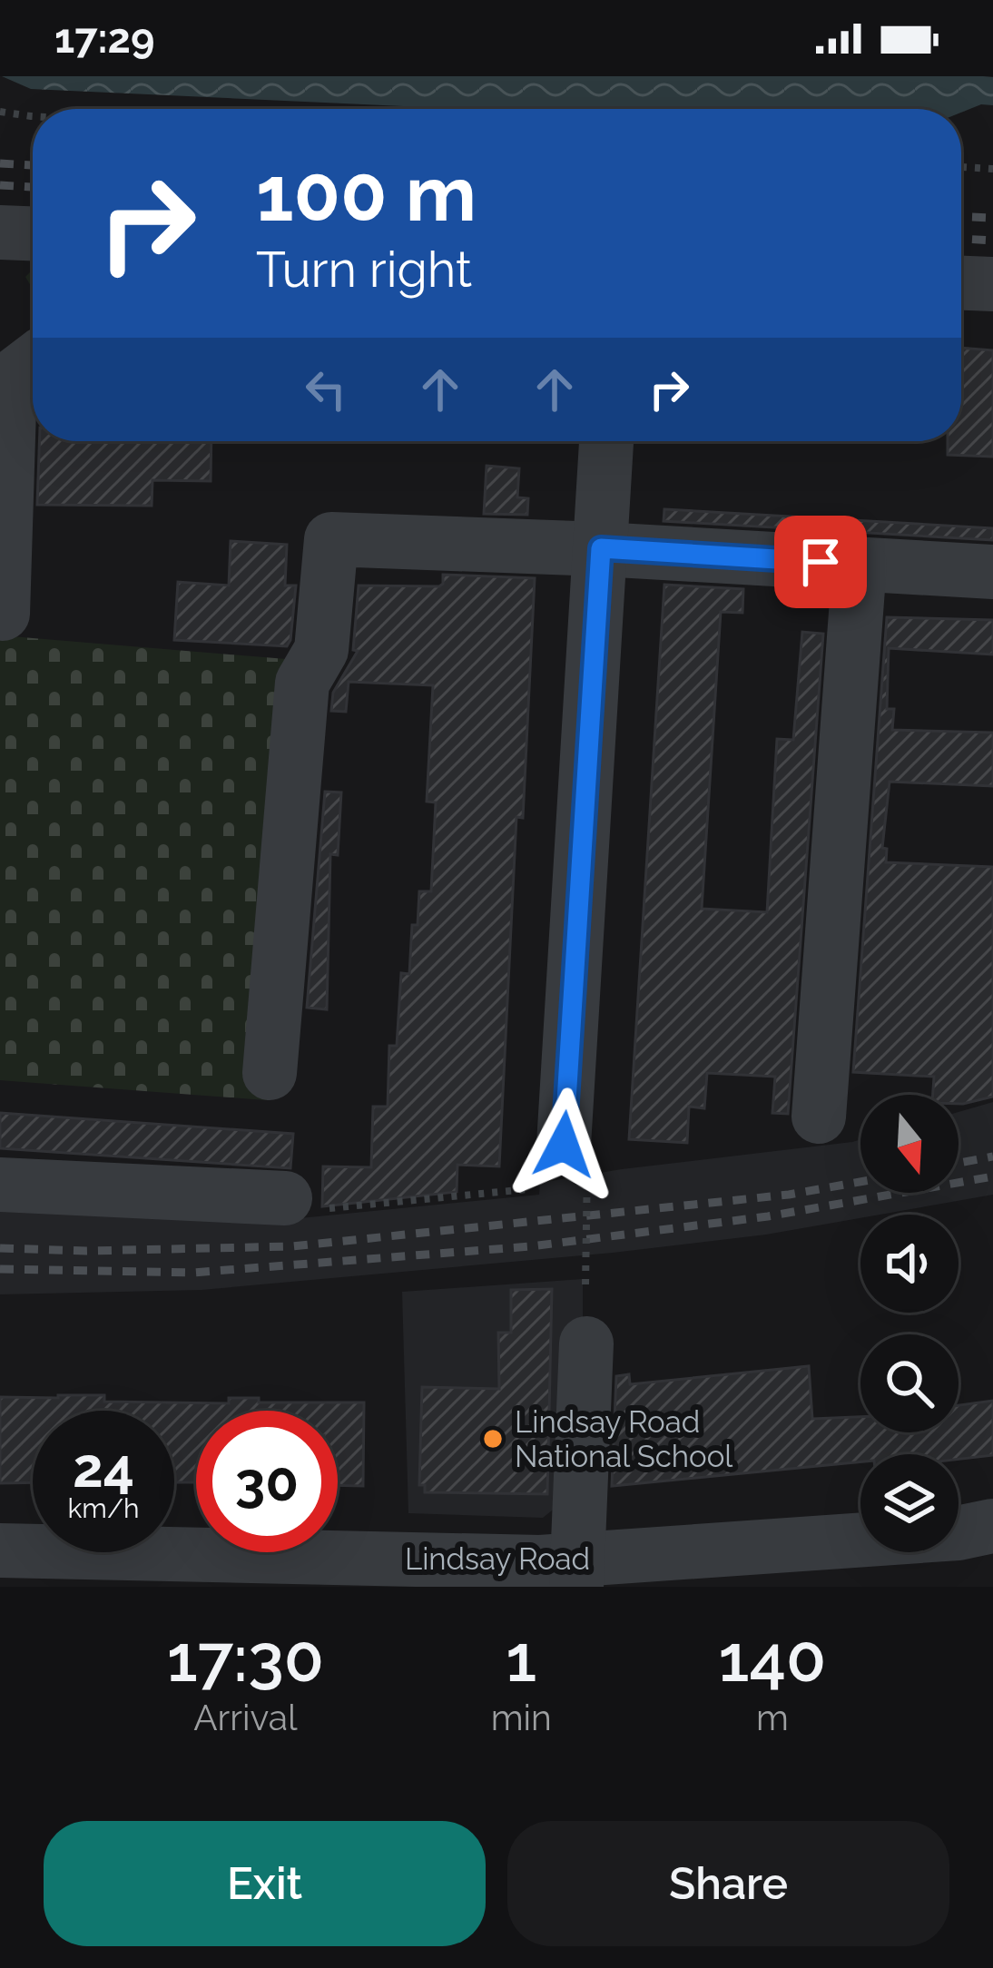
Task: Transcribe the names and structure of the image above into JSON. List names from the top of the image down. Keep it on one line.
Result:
{"streets":{"street":["Lindsay Road"]},"places":["Lindsay Road National School"],"north":"bottom","page":{"status":"17:29","turn":["100 m","Turn right"],"speed":"24 km/h","limit":"30","eta":["17:30","Arrival","1","min","140","m"],"buttons":["Exit","Share"]}}
